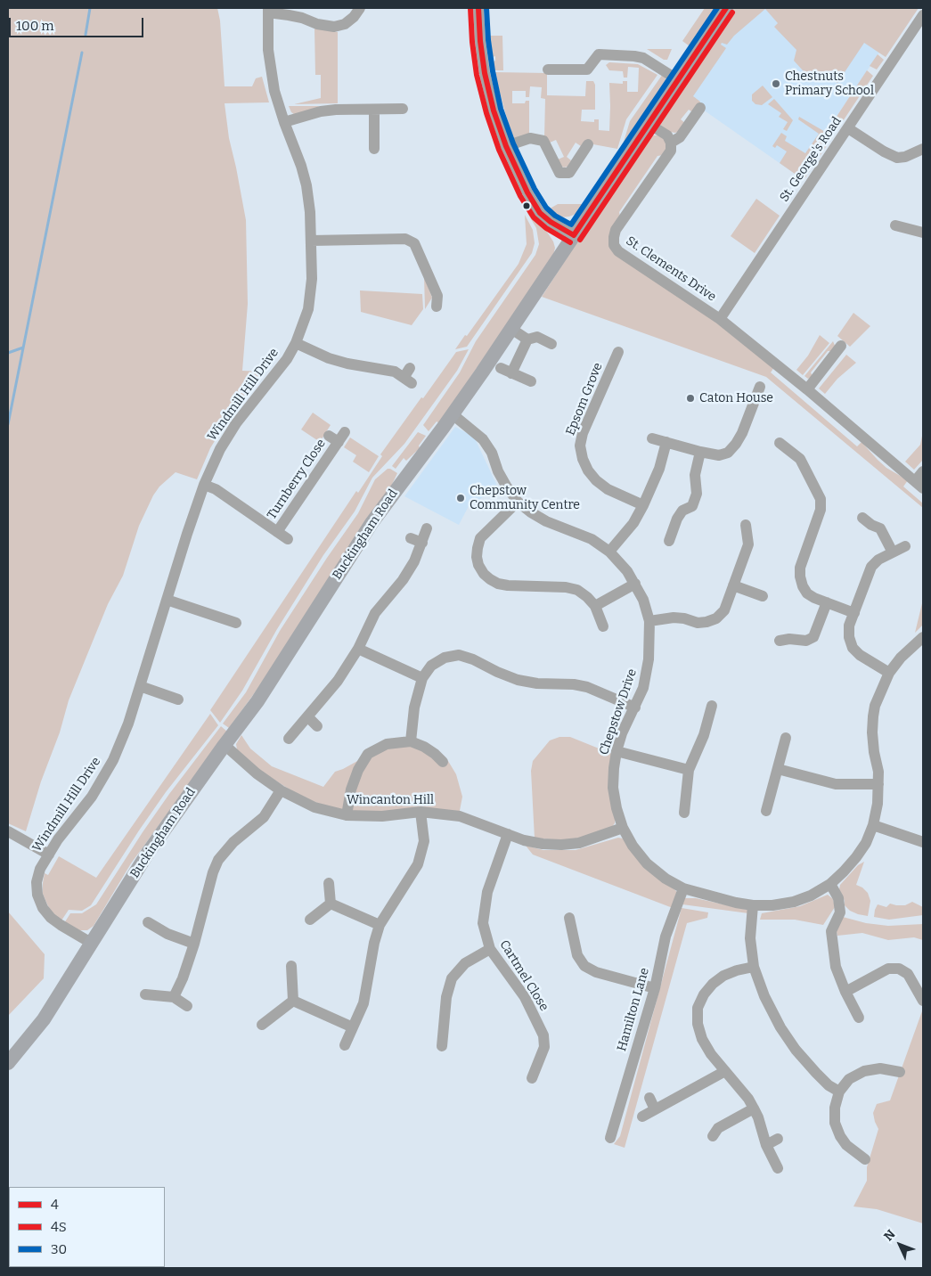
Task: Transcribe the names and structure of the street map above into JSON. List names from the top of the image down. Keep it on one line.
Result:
{"streets":{"main road":["Buckingham Road"],"street":["St. George's Road","St. Clements Drive","Windmill Hill Drive","Epsom Grove","Turnberry Close","Chepstow Drive","Wincanton Hill","Cartmel Close","Hamilton Lane"]},"crossings":[["St. George's Road","St. Clements Drive"],["Windmill Hill Drive","Turnberry Close"],["Windmill Hill Drive","Buckingham Road"],["Buckingham Road","Chepstow Drive"],["Buckingham Road","Wincanton Hill"],["Chepstow Drive","Wincanton Hill"],["Chepstow Drive","Hamilton Lane"],["Wincanton Hill","Cartmel Close"]],"places":["Chestnuts Primary School","Caton House","Chepstow Community Centre"],"lines":["transit line 4","transit line 4S","transit line 30"],"legend":["4","4S","30"],"scale_bar":"100 m","north":"top left"}
